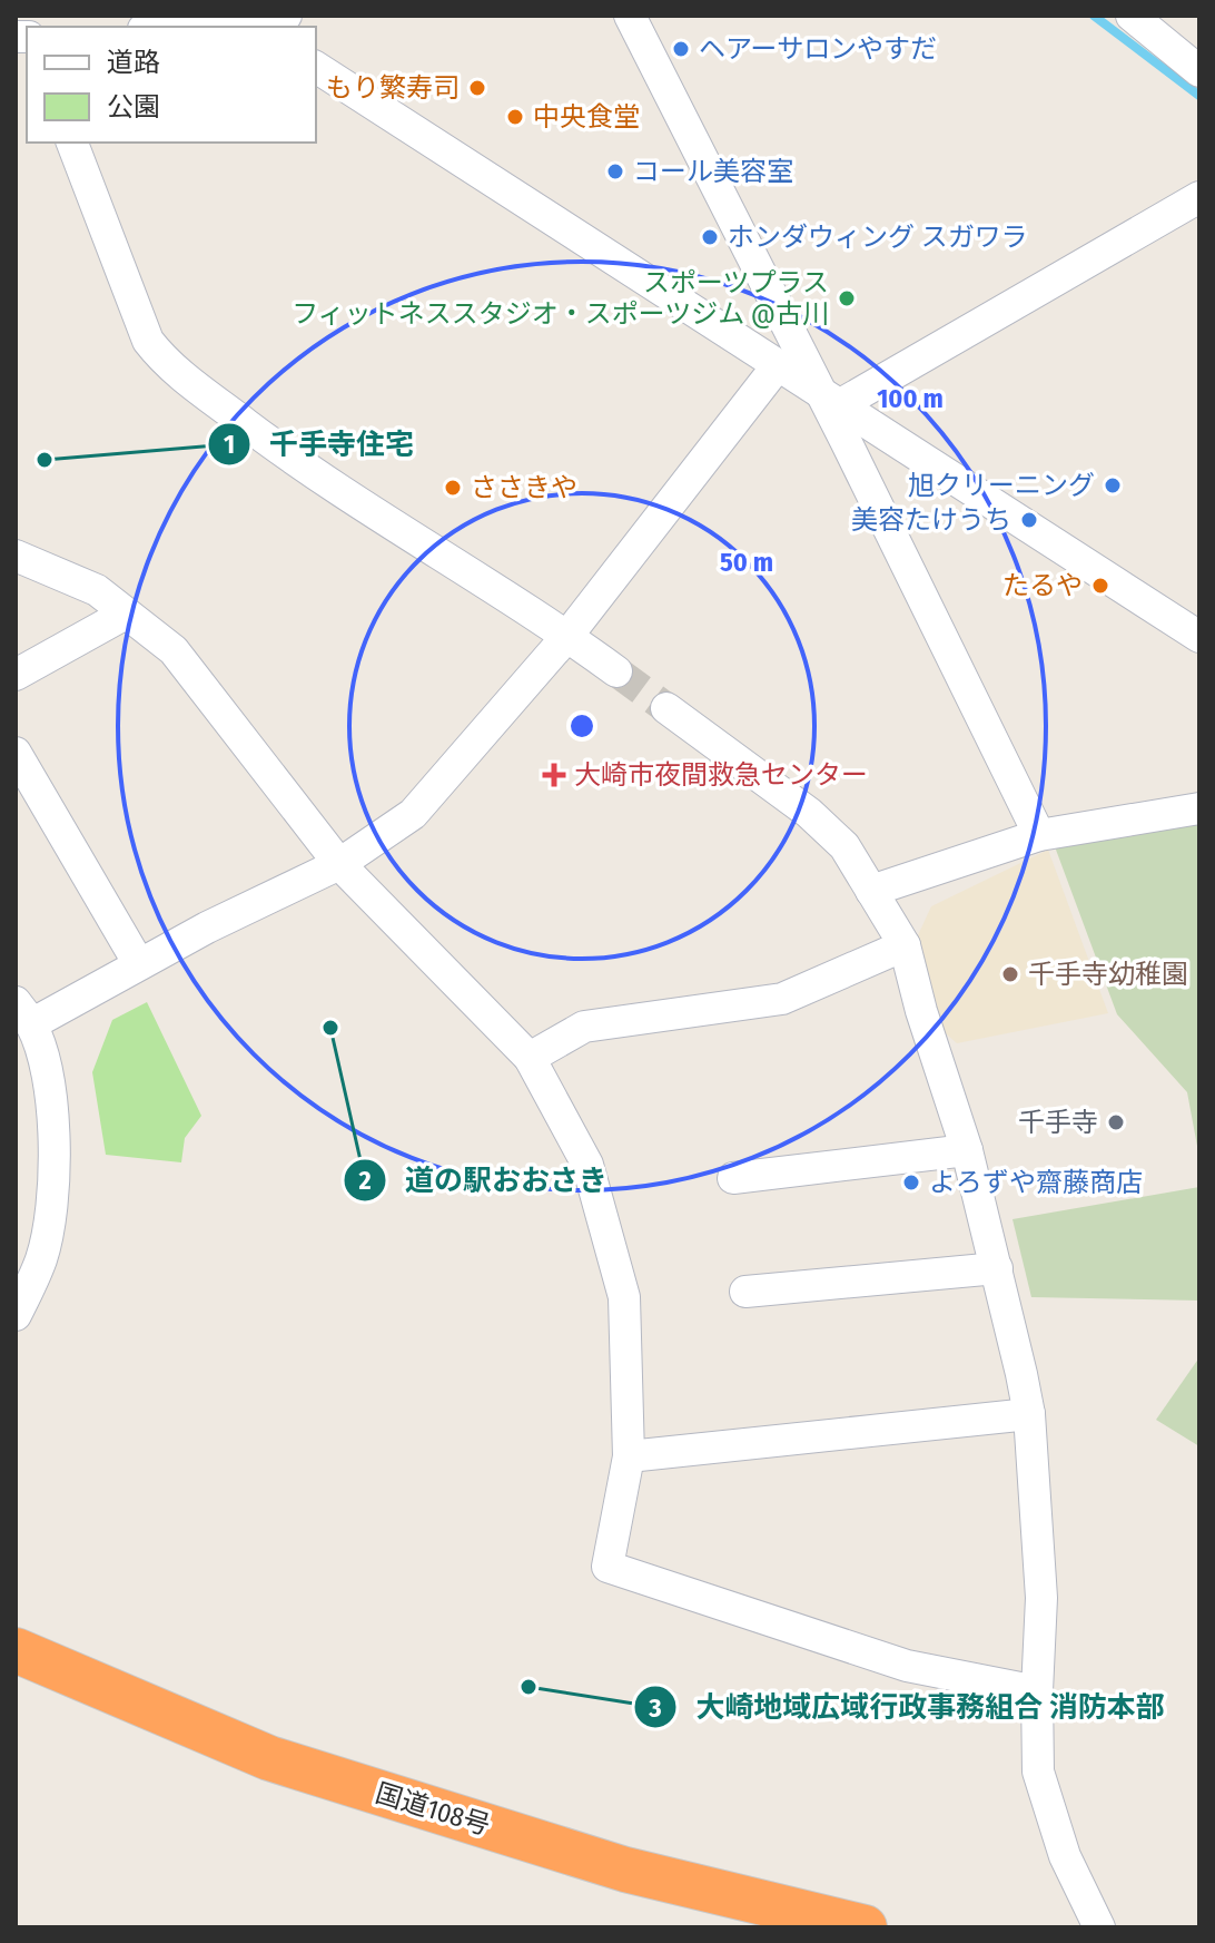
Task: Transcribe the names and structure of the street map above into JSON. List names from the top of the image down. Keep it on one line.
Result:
{"streets":{"highway":["国道108号"]},"places":{"other":["ヘアーサロンやすだ","もり繁寿司","中央食堂","コール美容室","ホンダウィング スガワラ","スポーツプラス フィットネススタジオ・スポーツジム @古川","千手寺住宅","旭クリーニング","ささきや","美容たけうち","たるや","千手寺幼稚園","道の駅おおさき","千手寺","よろずや齋藤商店","大崎地域広域行政事務組合 消防本部"],"health":["大崎市夜間救急センター"]},"legend":["道路","公園"],"rings":["100 m","50 m"]}
